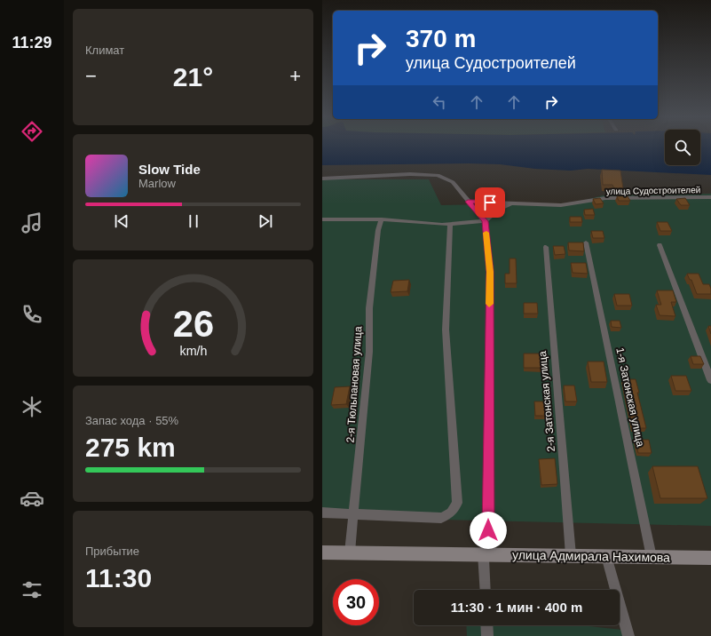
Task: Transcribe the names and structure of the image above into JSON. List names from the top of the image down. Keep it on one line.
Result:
{"streets":{"main road":["улица Адмирала Нахимова"],"street":["улица Судостроителей","2-я Тюльпановая улица","1-я Затонская улица","2-я Затонская улица"]},"crossings":[["2-я Тюльпановая улица","улица Адмирала Нахимова"],["1-я Затонская улица","улица Адмирала Нахимова"],["2-я Затонская улица","улица Адмирала Нахимова"]],"page":{"tabs":"11:29","tile":["Климат",["Запас хода · 55%","275 km"],["Прибытие","11:30"]],"turn":["370 m","улица Судостроителей"],"heat":["−","21°","+"],"song":["Slow Tide","Marlow"],"limit":"30","trip":"11:30 · 1 мин · 400 m","gauge":["26","km/h"]}}
